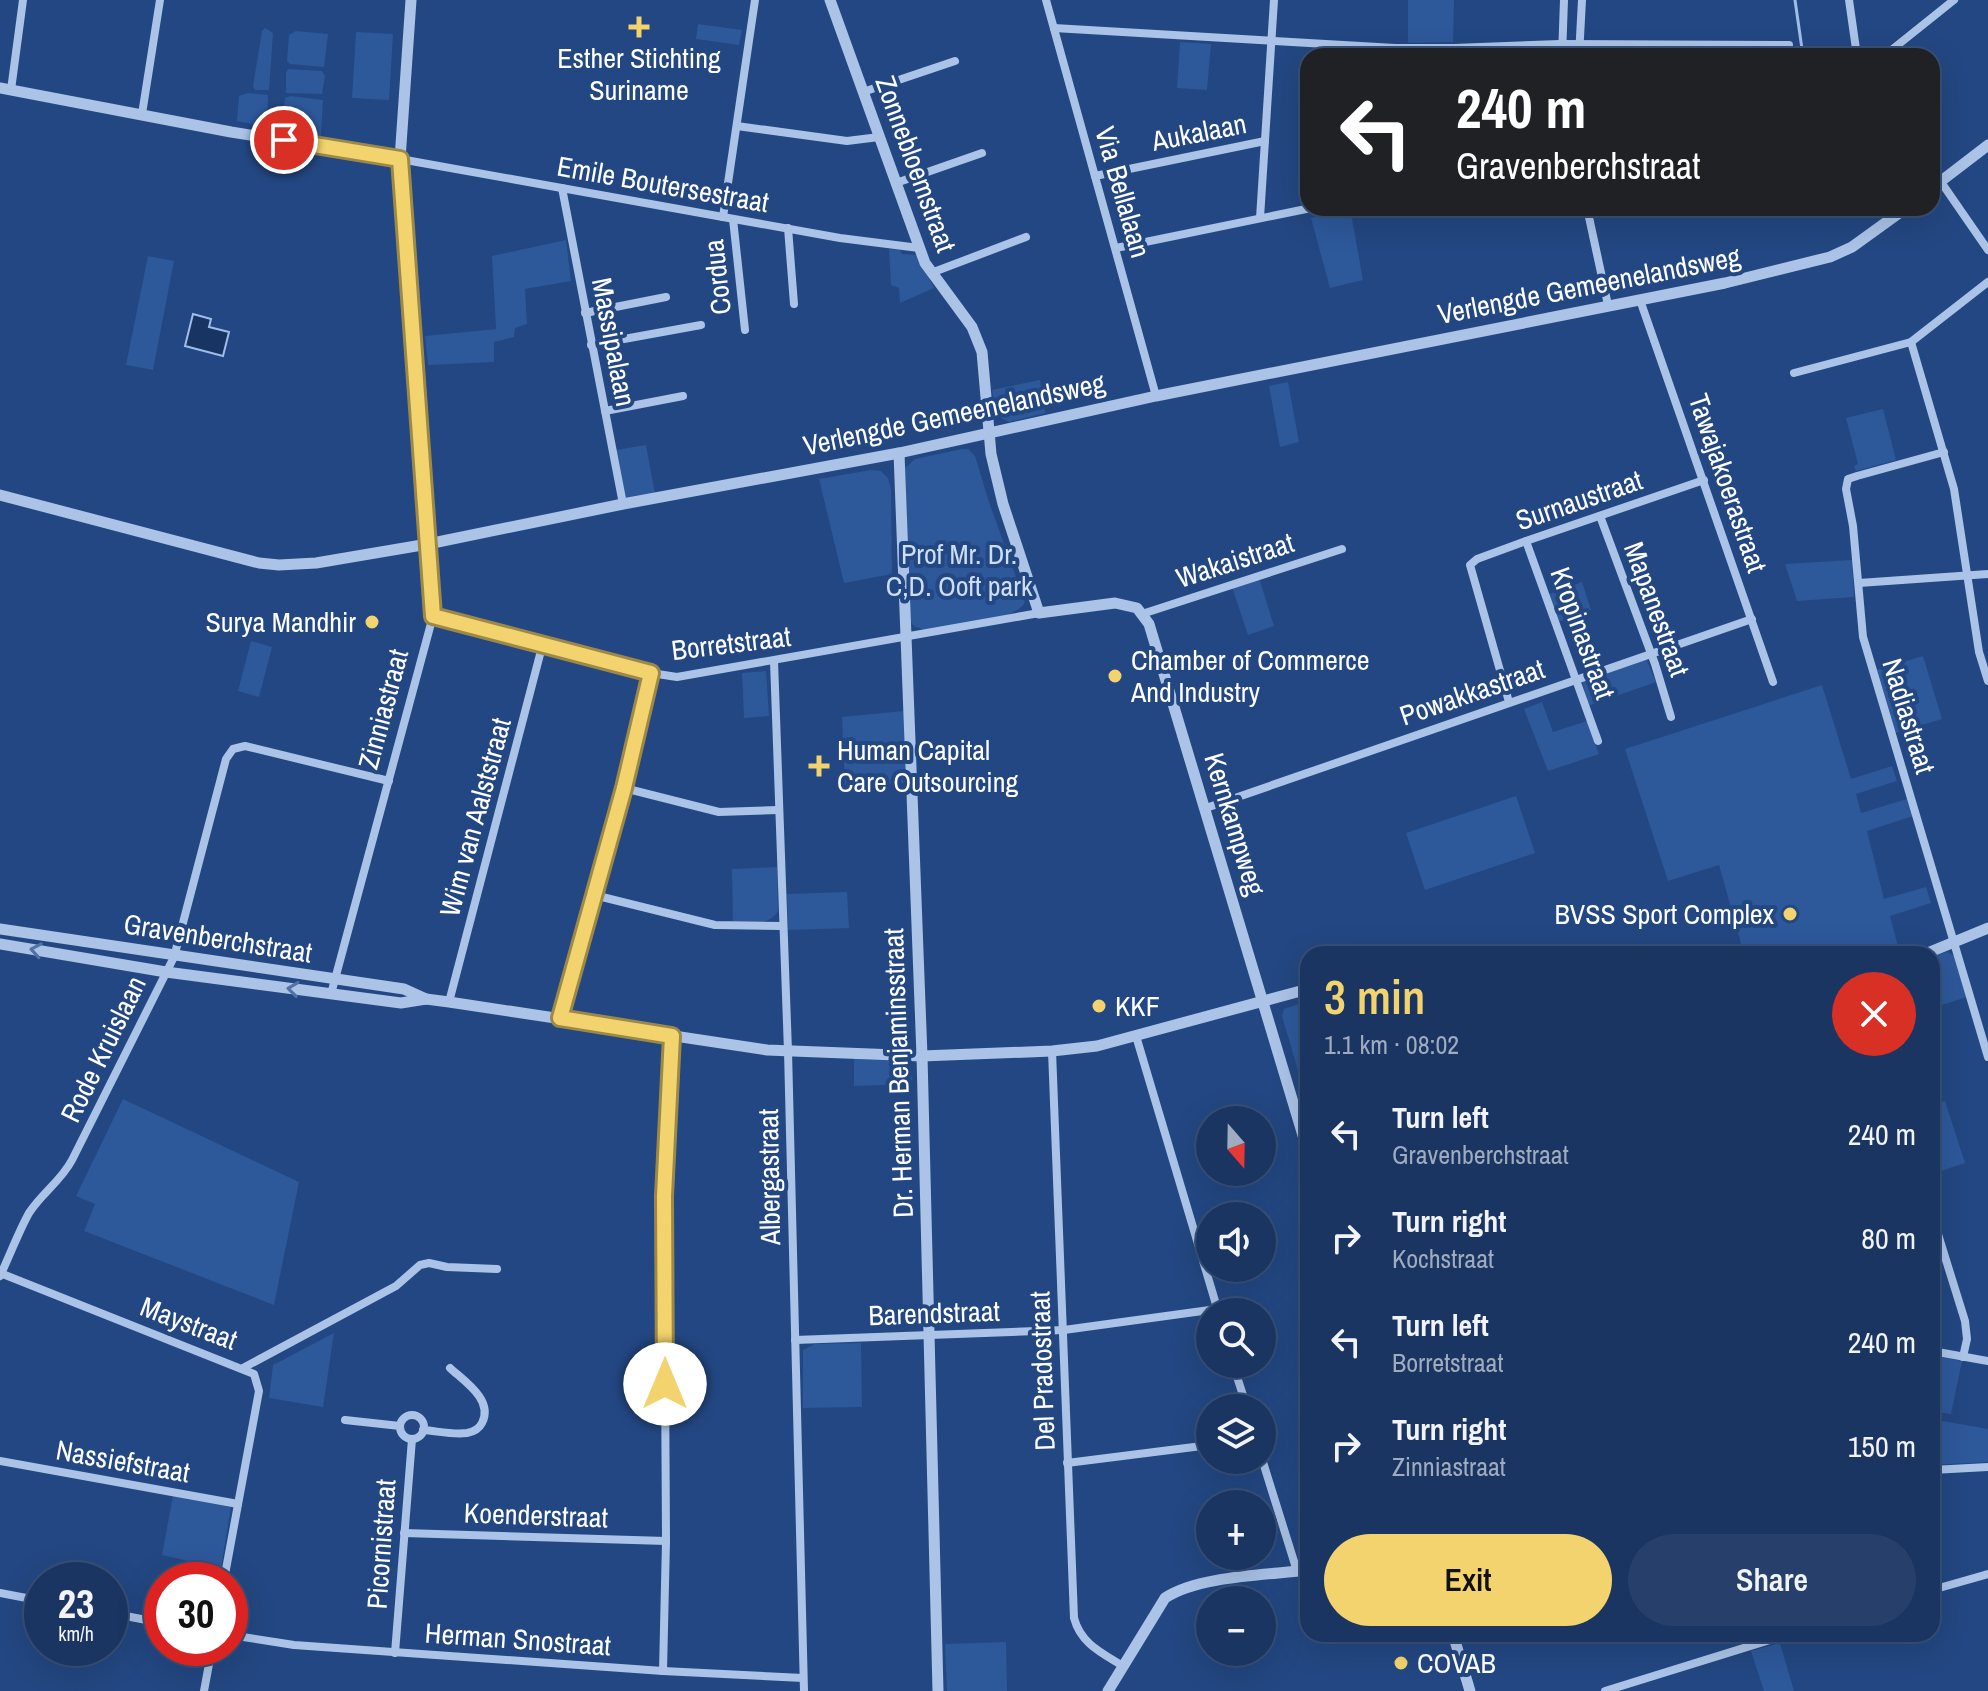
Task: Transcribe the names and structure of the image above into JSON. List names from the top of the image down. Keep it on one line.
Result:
{"streets":{"street":["Aukalaan","Zonnebloemstraat","Emile Boutersestraat","Via Bellalaan","Cordua","Verlengde Gemeenelandsweg","Massipalaan","Tawajakoerastraat","Surnaustraat","Wakaistraat","Mapanestraat","Kropinastraat","Borretstraat","Powakkastraat","Zinniastraat","Nadiastraat","Wim van Aalststraat","Kernkampweg","Gravenberchstraat","Rode Kruislaan","Dr. Herman Benjaminsstraat","Albergastraat","Barendstraat","Maystraat","Del Pradostraat","Nassiefstraat","Koenderstraat","Picornistraat","Herman Snostraat"]},"crossings":[["Aukalaan","Via Bellalaan"],["Zonnebloemstraat","Emile Boutersestraat"],["Zonnebloemstraat","Verlengde Gemeenelandsweg"],["Zonnebloemstraat","Borretstraat"],["Emile Boutersestraat","Cordua"],["Emile Boutersestraat","Massipalaan"],["Emile Boutersestraat","Zinniastraat"],["Via Bellalaan","Verlengde Gemeenelandsweg"],["Verlengde Gemeenelandsweg","Massipalaan"],["Verlengde Gemeenelandsweg","Tawajakoerastraat"],["Verlengde Gemeenelandsweg","Zinniastraat"],["Verlengde Gemeenelandsweg","Dr. Herman Benjaminsstraat"],["Tawajakoerastraat","Surnaustraat"],["Tawajakoerastraat","Powakkastraat"],["Surnaustraat","Mapanestraat"],["Surnaustraat","Kropinastraat"],["Surnaustraat","Powakkastraat"],["Wakaistraat","Kernkampweg"],["Mapanestraat","Powakkastraat"],["Kropinastraat","Powakkastraat"],["Borretstraat","Zinniastraat"],["Borretstraat","Wim van Aalststraat"],["Borretstraat","Dr. Herman Benjaminsstraat"],["Borretstraat","Albergastraat"],["Powakkastraat","Kernkampweg"],["Zinniastraat","Gravenberchstraat"],["Zinniastraat","Rode Kruislaan"],["Wim van Aalststraat","Gravenberchstraat"],["Kernkampweg","Gravenberchstraat"],["Gravenberchstraat","Rode Kruislaan"],["Gravenberchstraat","Dr. Herman Benjaminsstraat"],["Gravenberchstraat","Albergastraat"],["Gravenberchstraat","Del Pradostraat"],["Rode Kruislaan","Maystraat"],["Dr. Herman Benjaminsstraat","Barendstraat"],["Albergastraat","Barendstraat"],["Albergastraat","Herman Snostraat"],["Barendstraat","Del Pradostraat"],["Maystraat","Nassiefstraat"],["Koenderstraat","Picornistraat"],["Picornistraat","Herman Snostraat"]],"parks":["Prof Mr. Dr. C,D. Ooft park"],"places":{"health":["Esther Stichting Suriname","Human Capital Care Outsourcing"],"other":["Surya Mandhir","Chamber of Commerce And Industry","BVSS Sport Complex","KKF","COVAB"]},"north":"bottom","page":{"turn":["240 m","Gravenberchstraat"],"heading":["3 min","1.1 km · 08:02"],"list":[{"name":"Turn left","note":"Gravenberchstraat","value":"240 m"},{"name":"Turn right","note":"Kochstraat","value":"80 m"},{"name":"Turn left","note":"Borretstraat","value":"240 m"},{"name":"Turn right","note":"Zinniastraat","value":"150 m"}],"map_buttons":["+","−"],"buttons":["Exit","Share"],"speed":"23 km/h","limit":"30"}}
